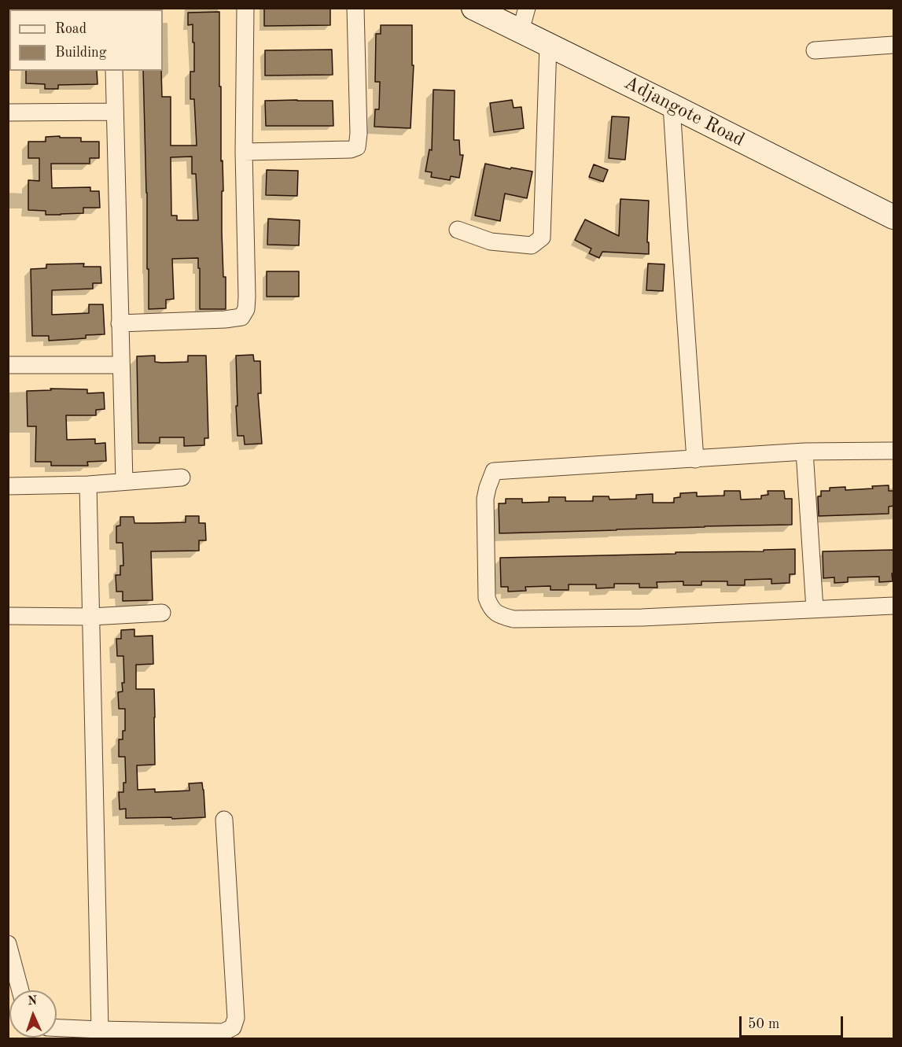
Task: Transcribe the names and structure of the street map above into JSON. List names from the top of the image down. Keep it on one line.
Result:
{"streets":{"street":["Adjangote Road"]},"legend":["Road","Building"],"scale_bar":"50 m","north":"top"}
